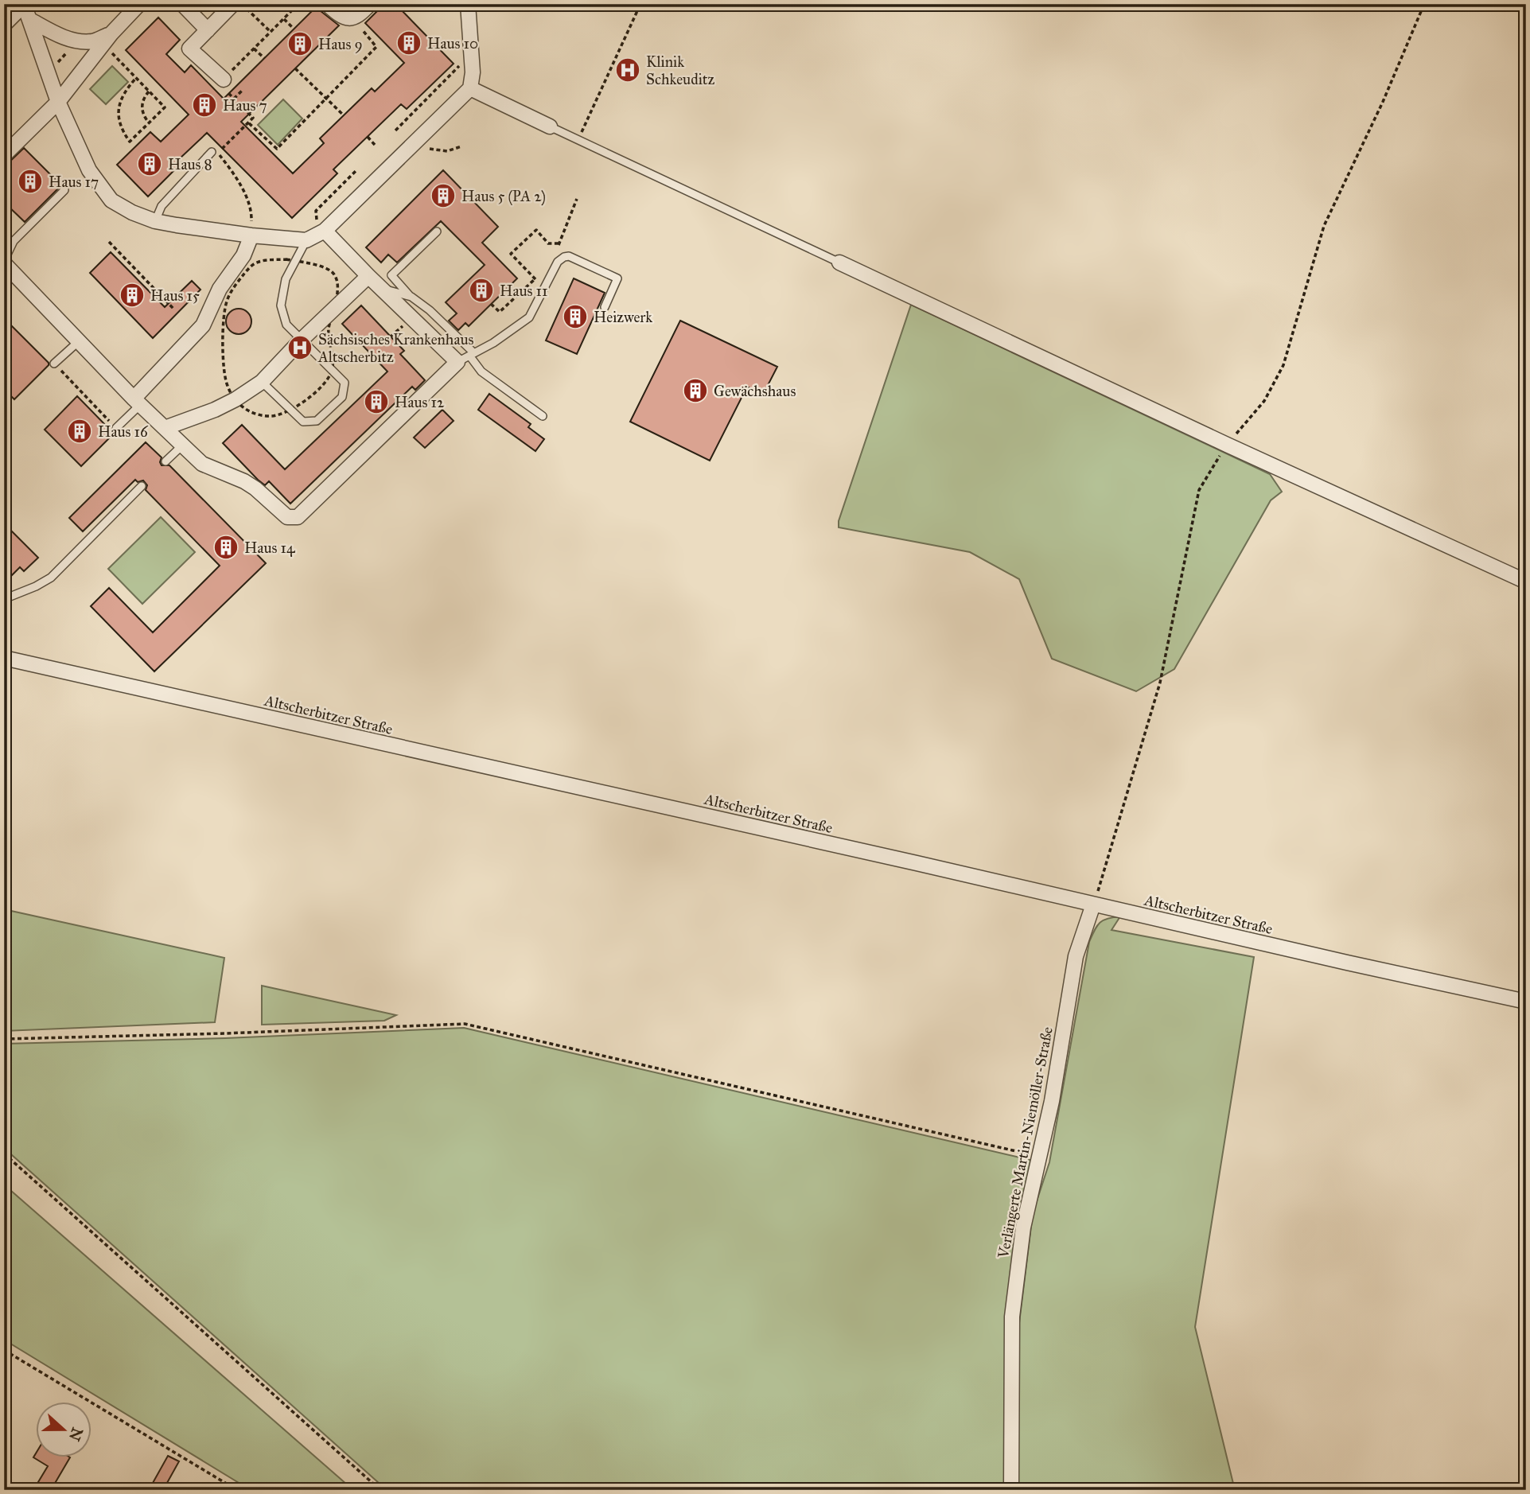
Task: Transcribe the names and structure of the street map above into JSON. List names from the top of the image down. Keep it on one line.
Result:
{"streets":{"street":["Altscherbitzer Straße","Verlängerte Martin-Niemöller-Straße"]},"crossings":[["Altscherbitzer Straße","Verlängerte Martin-Niemöller-Straße"]],"places":{"building":["Haus 10","Haus 9","Haus 7","Haus 8","Haus 17","Haus 5 (PA 2)","Haus 11","Haus 15","Heizwerk","Gewächshaus","Haus 12","Haus 16","Haus 14"],"hospital":["Klinik Schkeuditz","Sächsisches Krankenhaus Altscherbitz"]},"north":"right"}
